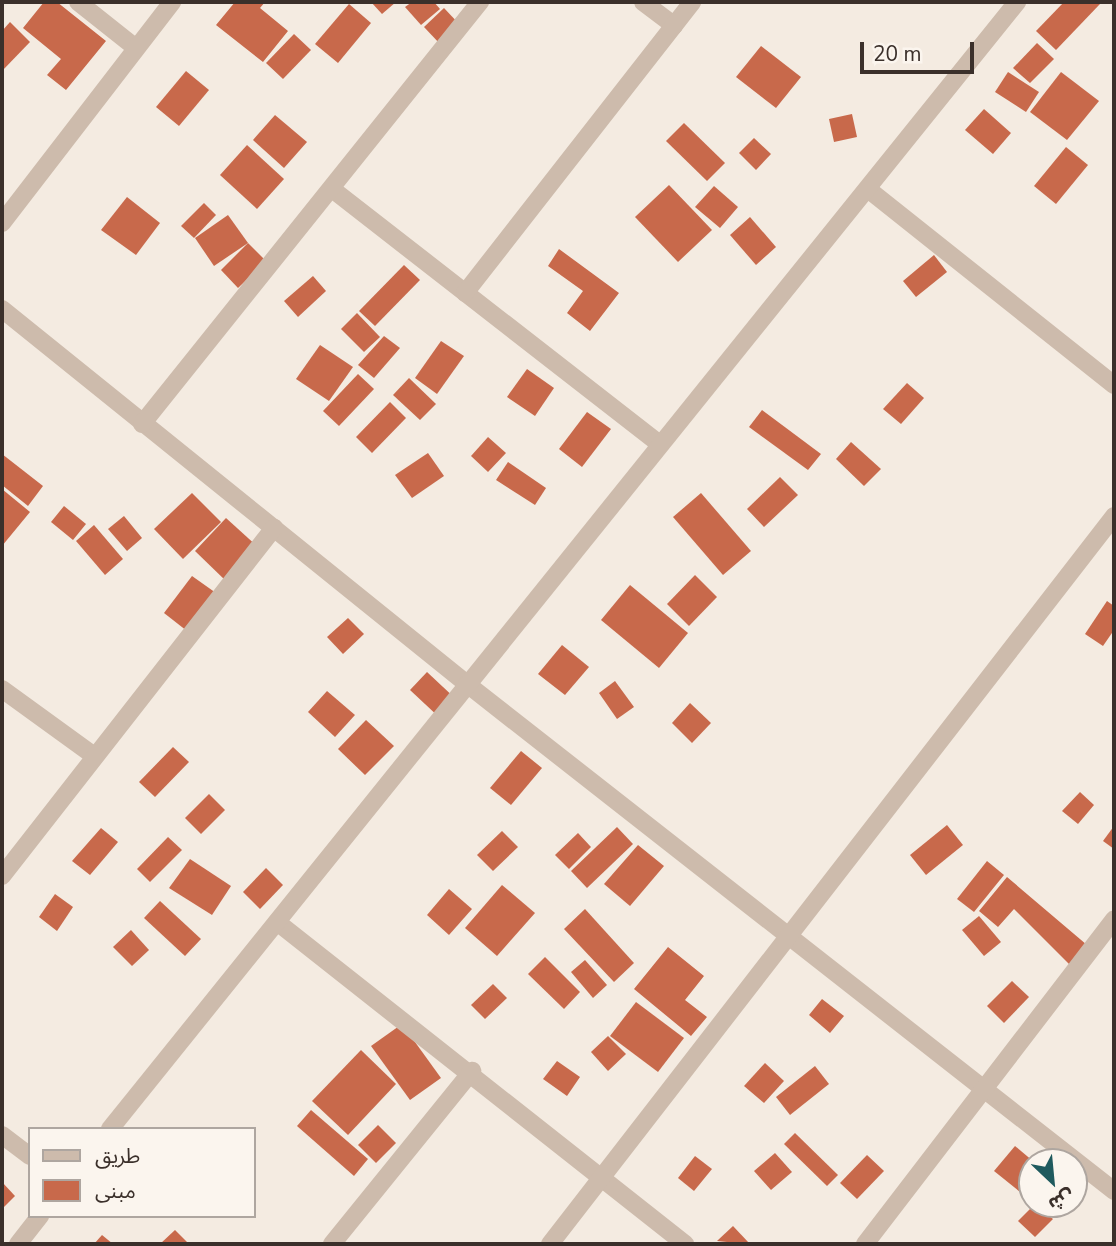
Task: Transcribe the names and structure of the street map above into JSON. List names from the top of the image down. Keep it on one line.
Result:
{"legend":["طريق","مبنى"],"scale_bar":"20 m","north":"bottom right"}
